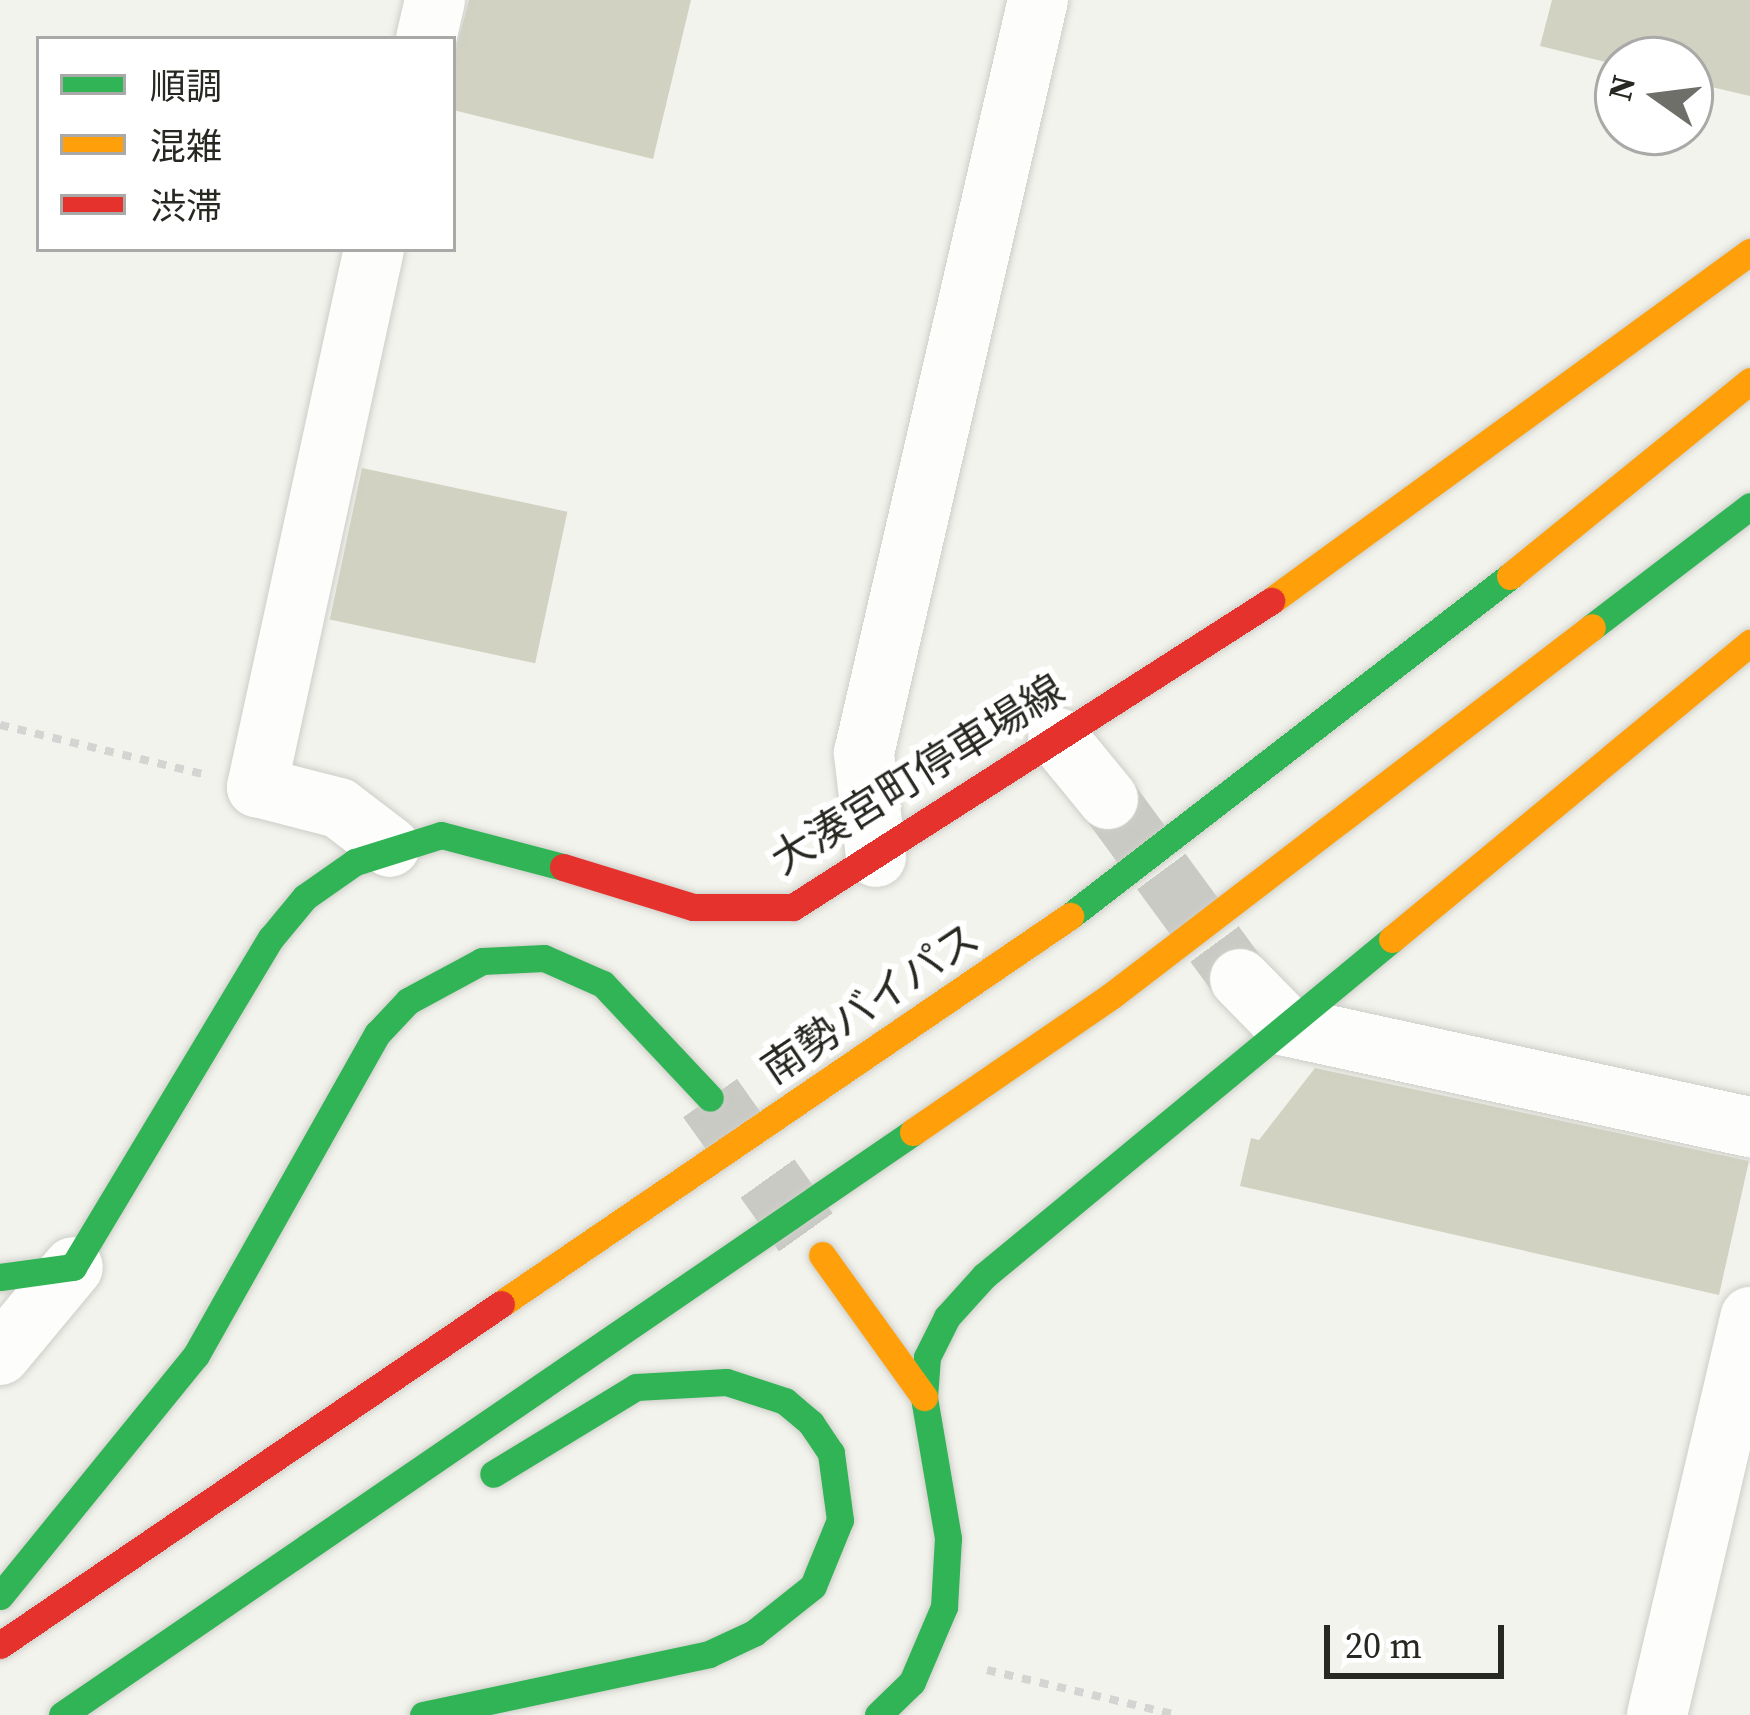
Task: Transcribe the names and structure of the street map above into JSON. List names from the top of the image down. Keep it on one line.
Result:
{"streets":{"main road":["大湊宮町停車場線","南勢バイパス"]},"legend":["順調","混雑","渋滞"],"scale_bar":"20 m","north":"left"}
